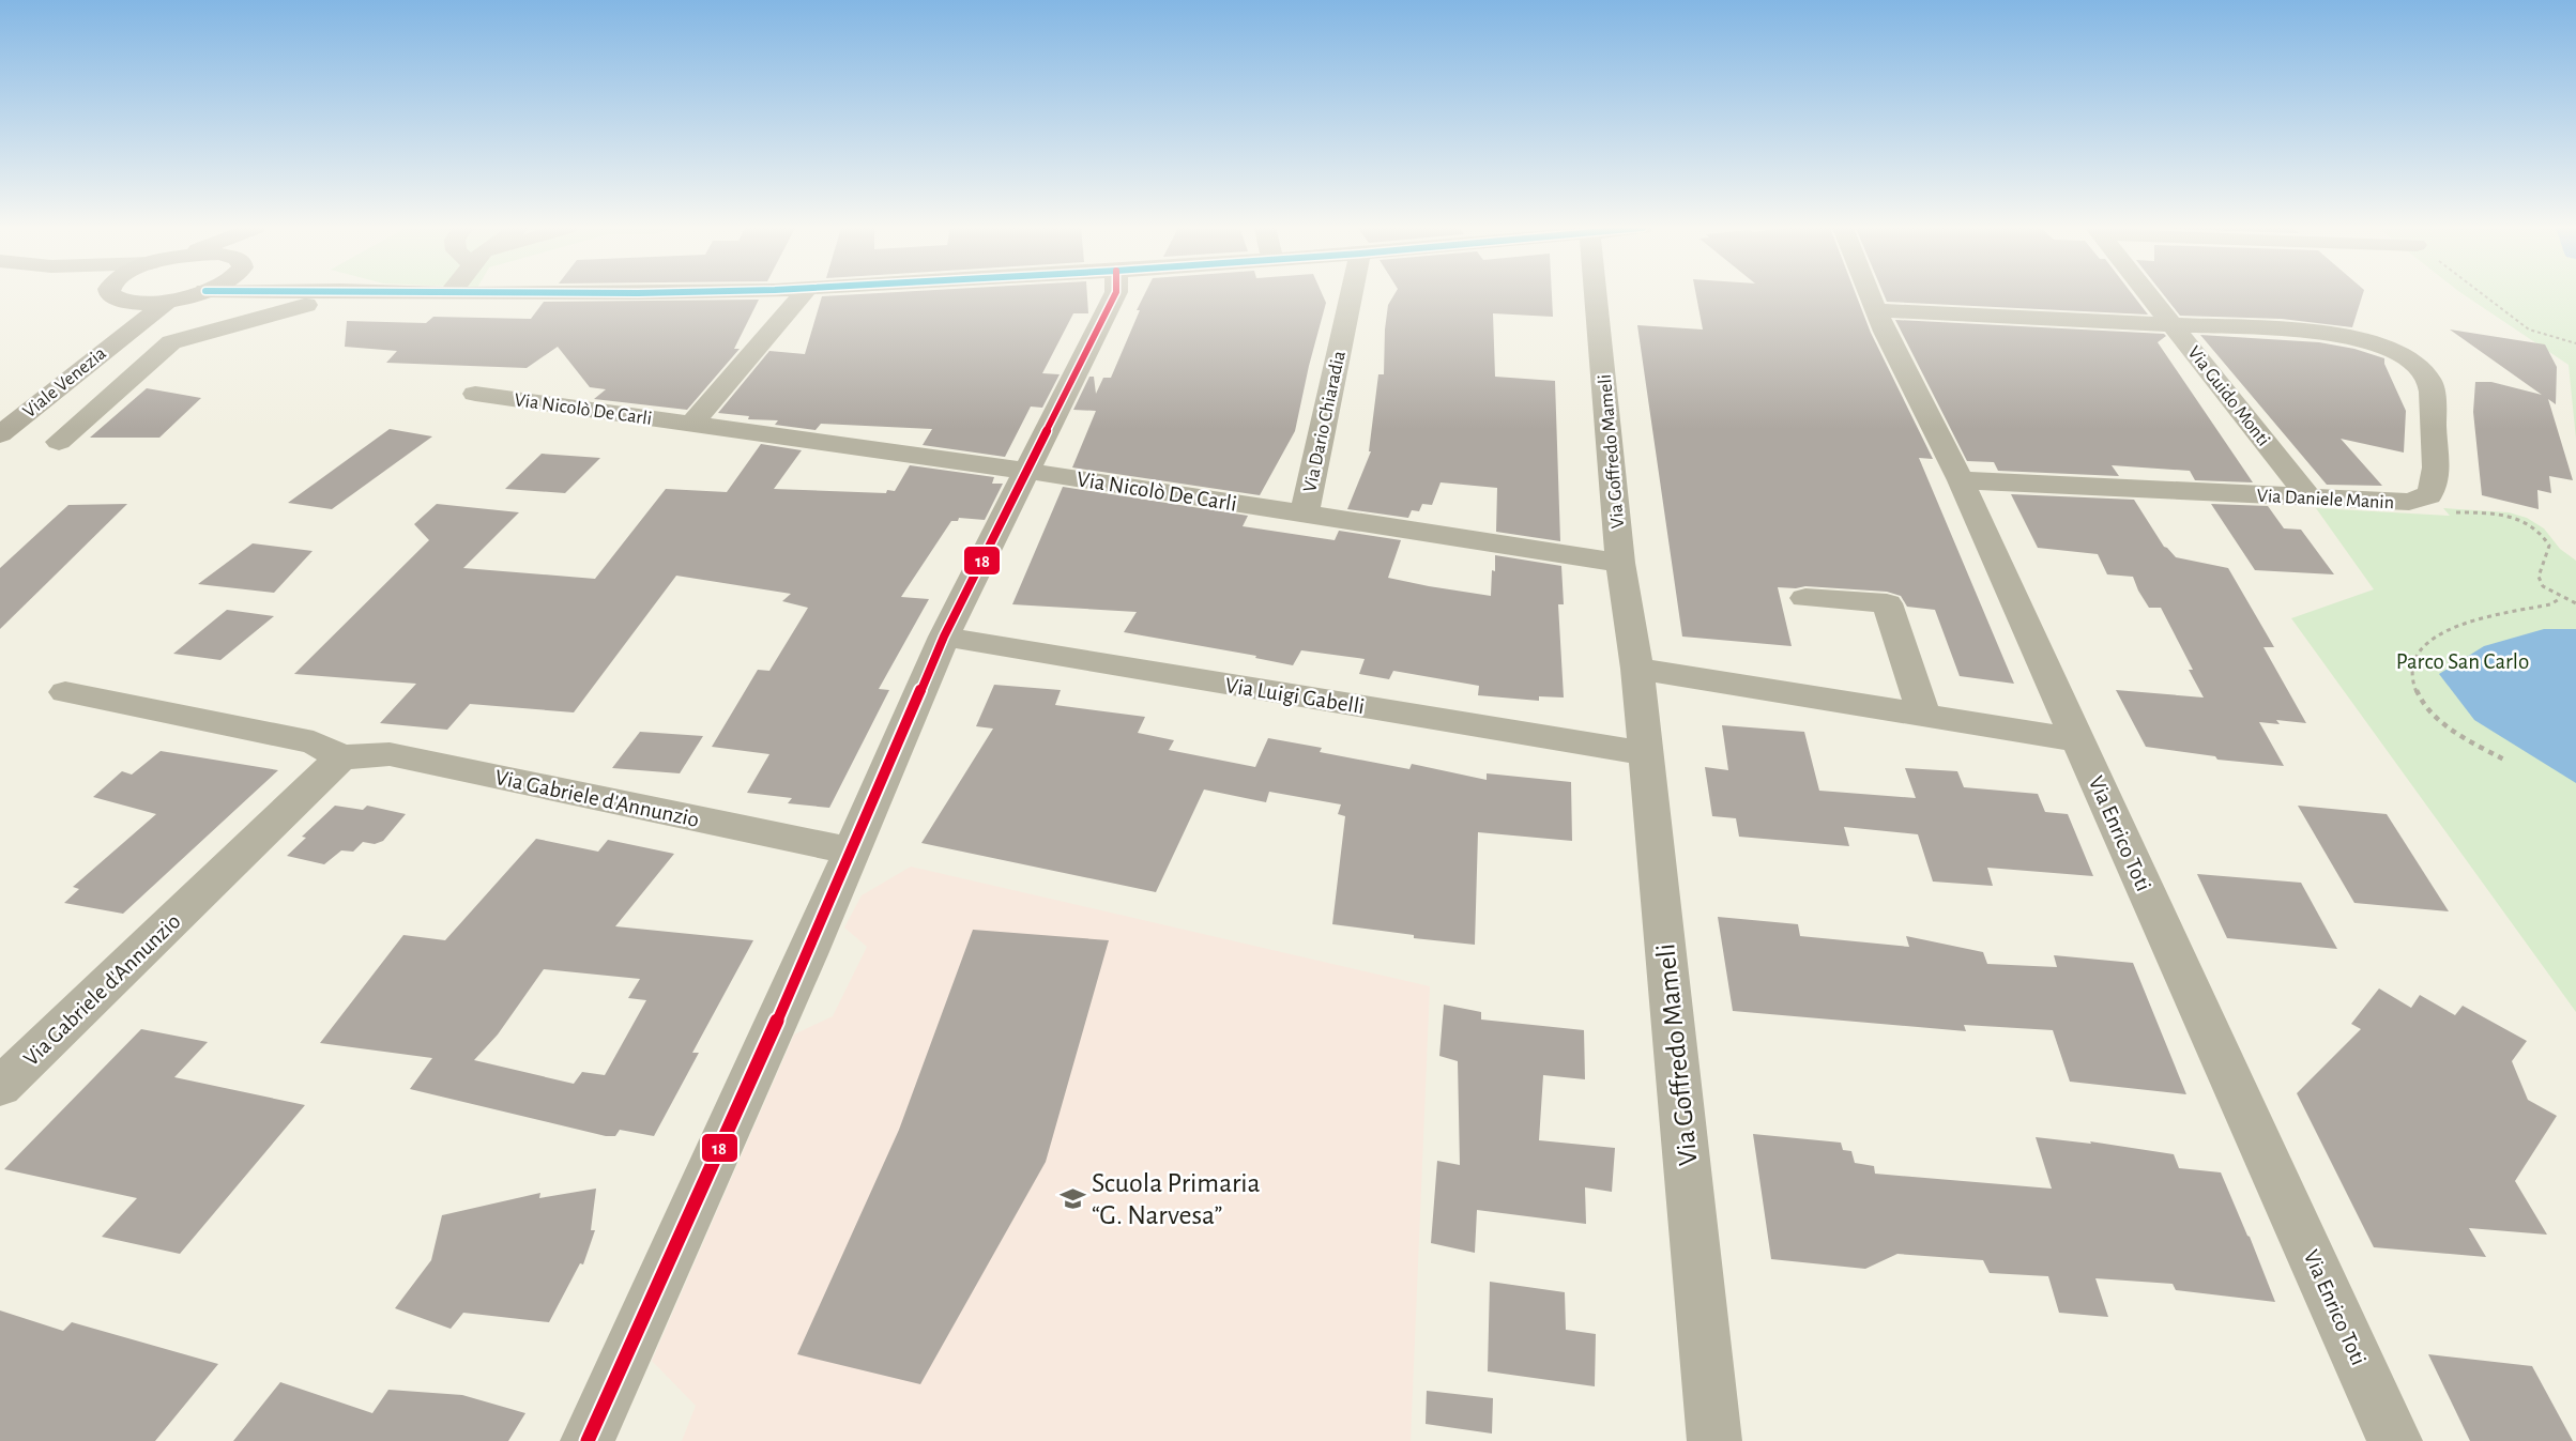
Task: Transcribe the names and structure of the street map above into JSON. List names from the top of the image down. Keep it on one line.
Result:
{"streets":{"main road":["Viale Venezia"],"street":["Via Guido Monti","Via Nicolò De Carli","Via Dario Chiaradia","Via Goffredo Mameli","Via Daniele Manin","Via Luigi Gabelli","Via Gabriele d'Annunzio","Via Enrico Toti"]},"crossings":[["Via Guido Monti","Via Daniele Manin"],["Via Nicolò De Carli","Via Dario Chiaradia"],["Via Nicolò De Carli","Via Goffredo Mameli"],["Via Goffredo Mameli","Via Luigi Gabelli"],["Via Daniele Manin","Via Enrico Toti"]],"parks":["Parco San Carlo"],"places":{"school or university":["Scuola Primaria “G. Narvesa”"]},"lines":["transit line 18"]}
